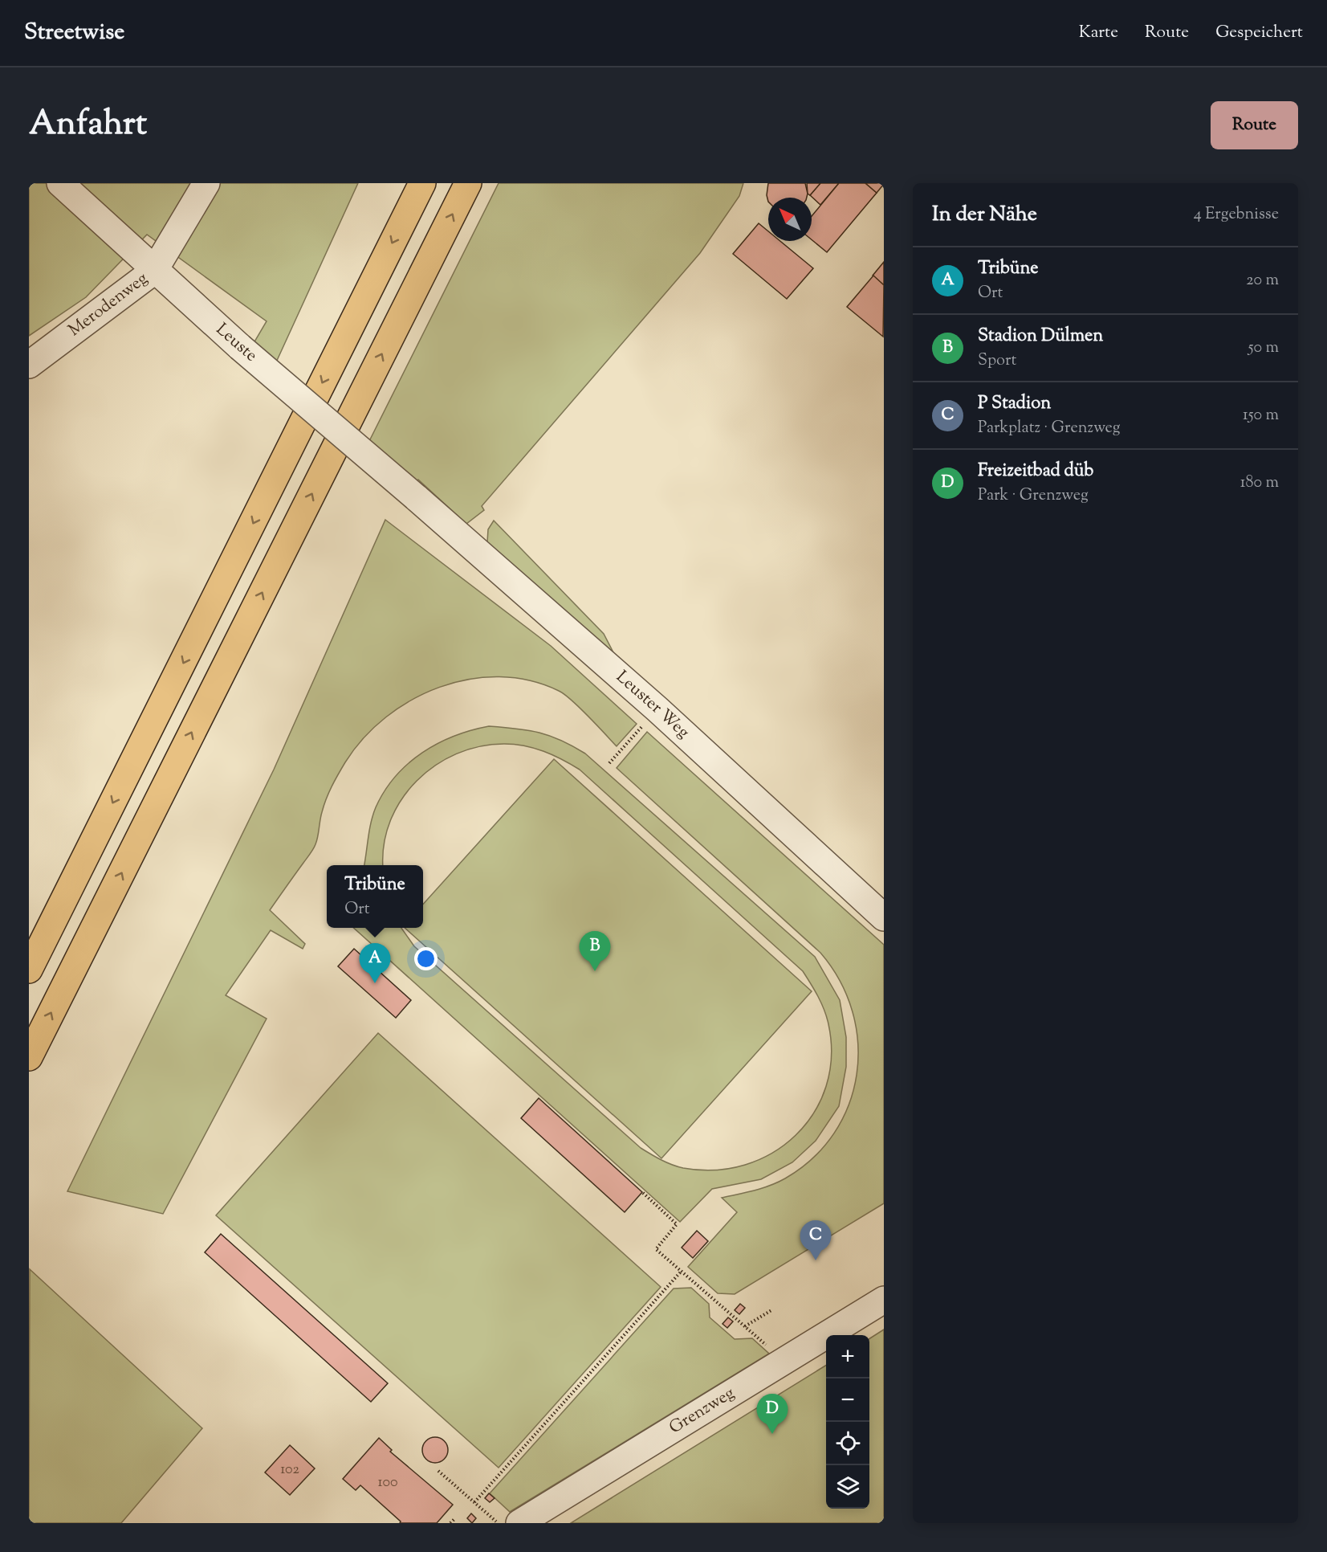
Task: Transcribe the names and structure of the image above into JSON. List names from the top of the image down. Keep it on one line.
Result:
{"streets":{"street":["Merodenweg","Leuste","Leuster Weg","Grenzweg"]},"crossings":[["Merodenweg","Leuste"],["Leuste","Leuster Weg"]],"house_numbers":["102","100"],"north":"top left","page":{"header":"Streetwise","nav":["Karte","Route","Gespeichert"],"title":"Anfahrt","buttons":"Route","heading":["In der Nähe","4 Ergebnisse"],"list":[{"mark":"A","name":"Tribüne","note":"Ort","value":"20 m"},{"mark":"B","name":"Stadion Dülmen","note":"Sport","value":"50 m"},{"mark":"C","name":"P Stadion","note":"Parkplatz · Grenzweg","value":"150 m"},{"mark":"D","name":"Freizeitbad düb","note":"Park · Grenzweg","value":"180 m"}],"popup":["Tribüne","Ort"],"pins":["B","A","C","D"],"map_buttons":["+","−"]}}
